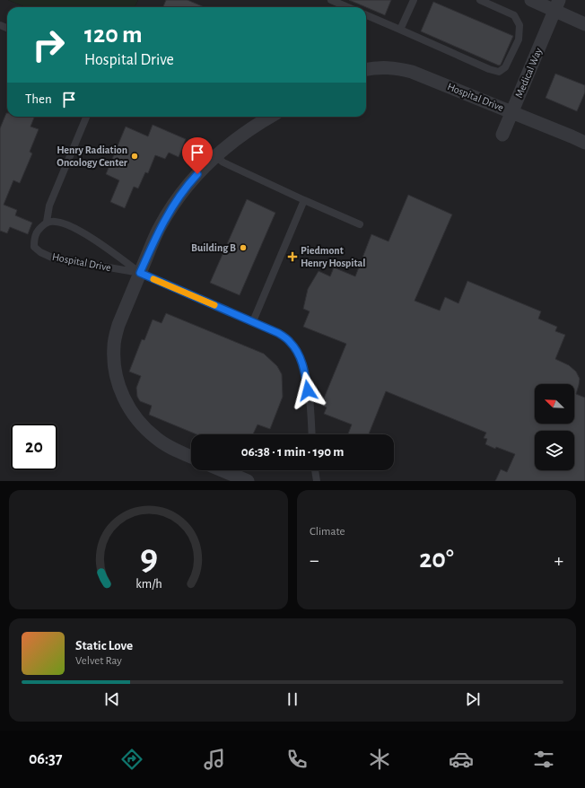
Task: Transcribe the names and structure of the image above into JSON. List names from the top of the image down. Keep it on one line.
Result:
{"streets":{"street":["Medical Way","Hospital Drive"]},"crossings":[["Medical Way","Hospital Drive"]],"places":{"other":["Henry Radiation Oncology Center","Building B"],"health":["Piedmont Henry Hospital"]},"north":"top left","page":{"turn":["120 m","Hospital Drive"],"then":"Then","limit":"20","trip":"06:38 · 1 min · 190 m","tile":"Climate","heat":["−","20°","+"],"song":["Static Love","Velvet Ray"],"tabs":"06:37","gauge":["9","km/h"]}}
